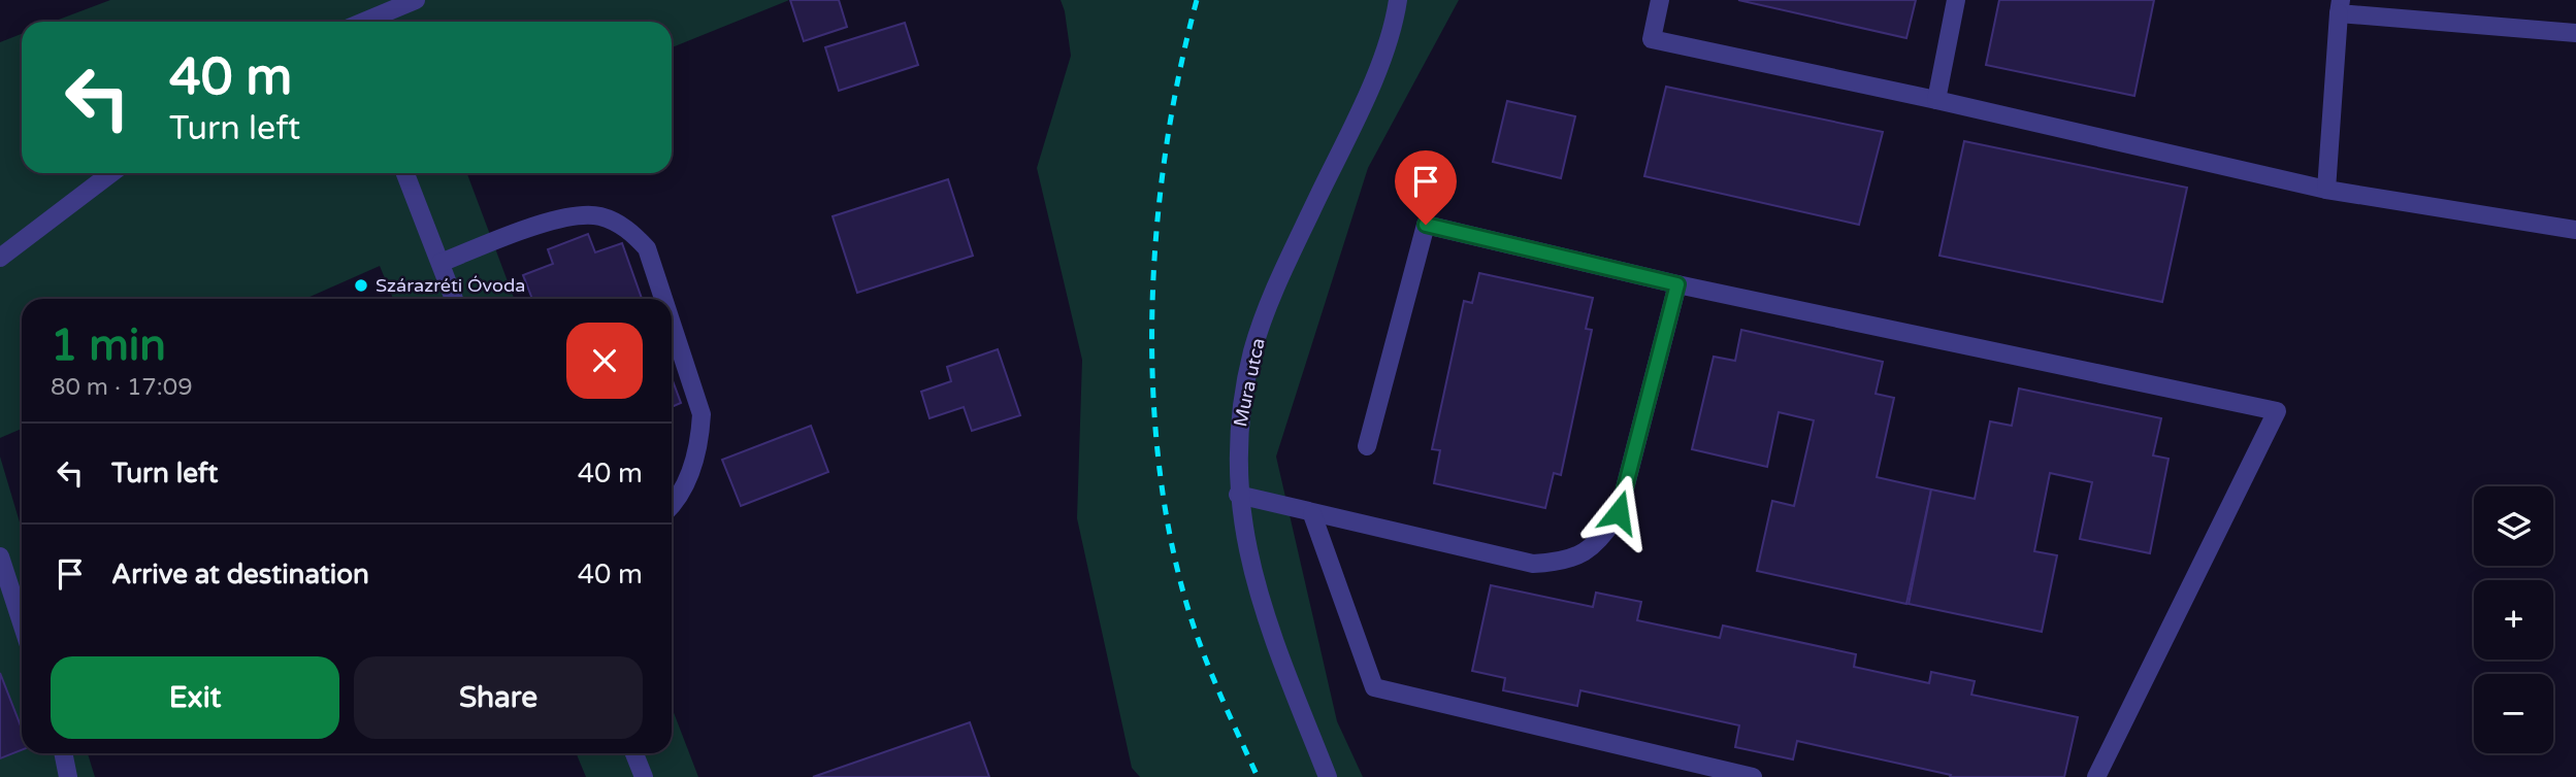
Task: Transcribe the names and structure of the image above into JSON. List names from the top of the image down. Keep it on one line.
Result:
{"streets":{"street":["Mura utca"]},"places":["Szárazréti Óvoda"],"page":{"turn":["40 m","Turn left"],"heading":["1 min","80 m · 17:09"],"list":[{"name":"Turn left","value":"40 m"},{"name":"Arrive at destination","value":"40 m"}],"map_buttons":["+","−"],"buttons":["Exit","Share"]}}
